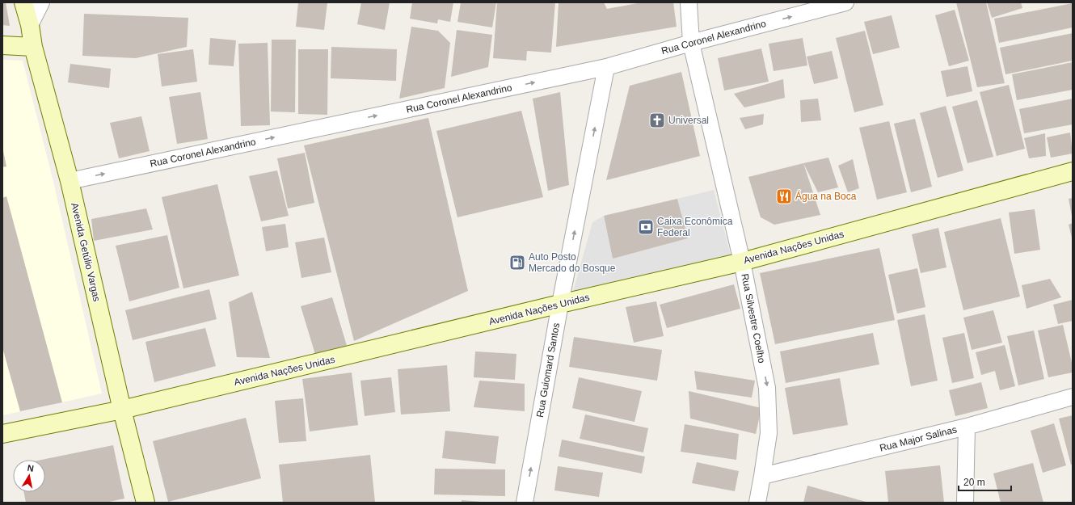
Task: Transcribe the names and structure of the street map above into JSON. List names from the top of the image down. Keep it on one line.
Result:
{"streets":{"street":["Rua Coronel Alexandrino","Avenida Nações Unidas","Avenida Getúlio Vargas","Rua Silvestre Coelho","Rua Guiomard Santos","Rua Major Salinas"]},"crossings":[["Rua Coronel Alexandrino","Avenida Getúlio Vargas"],["Rua Coronel Alexandrino","Rua Silvestre Coelho"],["Rua Coronel Alexandrino","Rua Guiomard Santos"],["Avenida Nações Unidas","Avenida Getúlio Vargas"],["Avenida Nações Unidas","Rua Silvestre Coelho"],["Avenida Nações Unidas","Rua Guiomard Santos"],["Rua Silvestre Coelho","Rua Major Salinas"]],"one_way":["Rua Coronel Alexandrino","Rua Silvestre Coelho","Rua Guiomard Santos"],"places":{"church":["Universal"],"restaurant":["Água na Boca"],"bank":["Caixa Econômica Federal"],"fuel station":["Auto Posto Mercado do Bosque"]},"scale_bar":"20 m","north":"top"}
